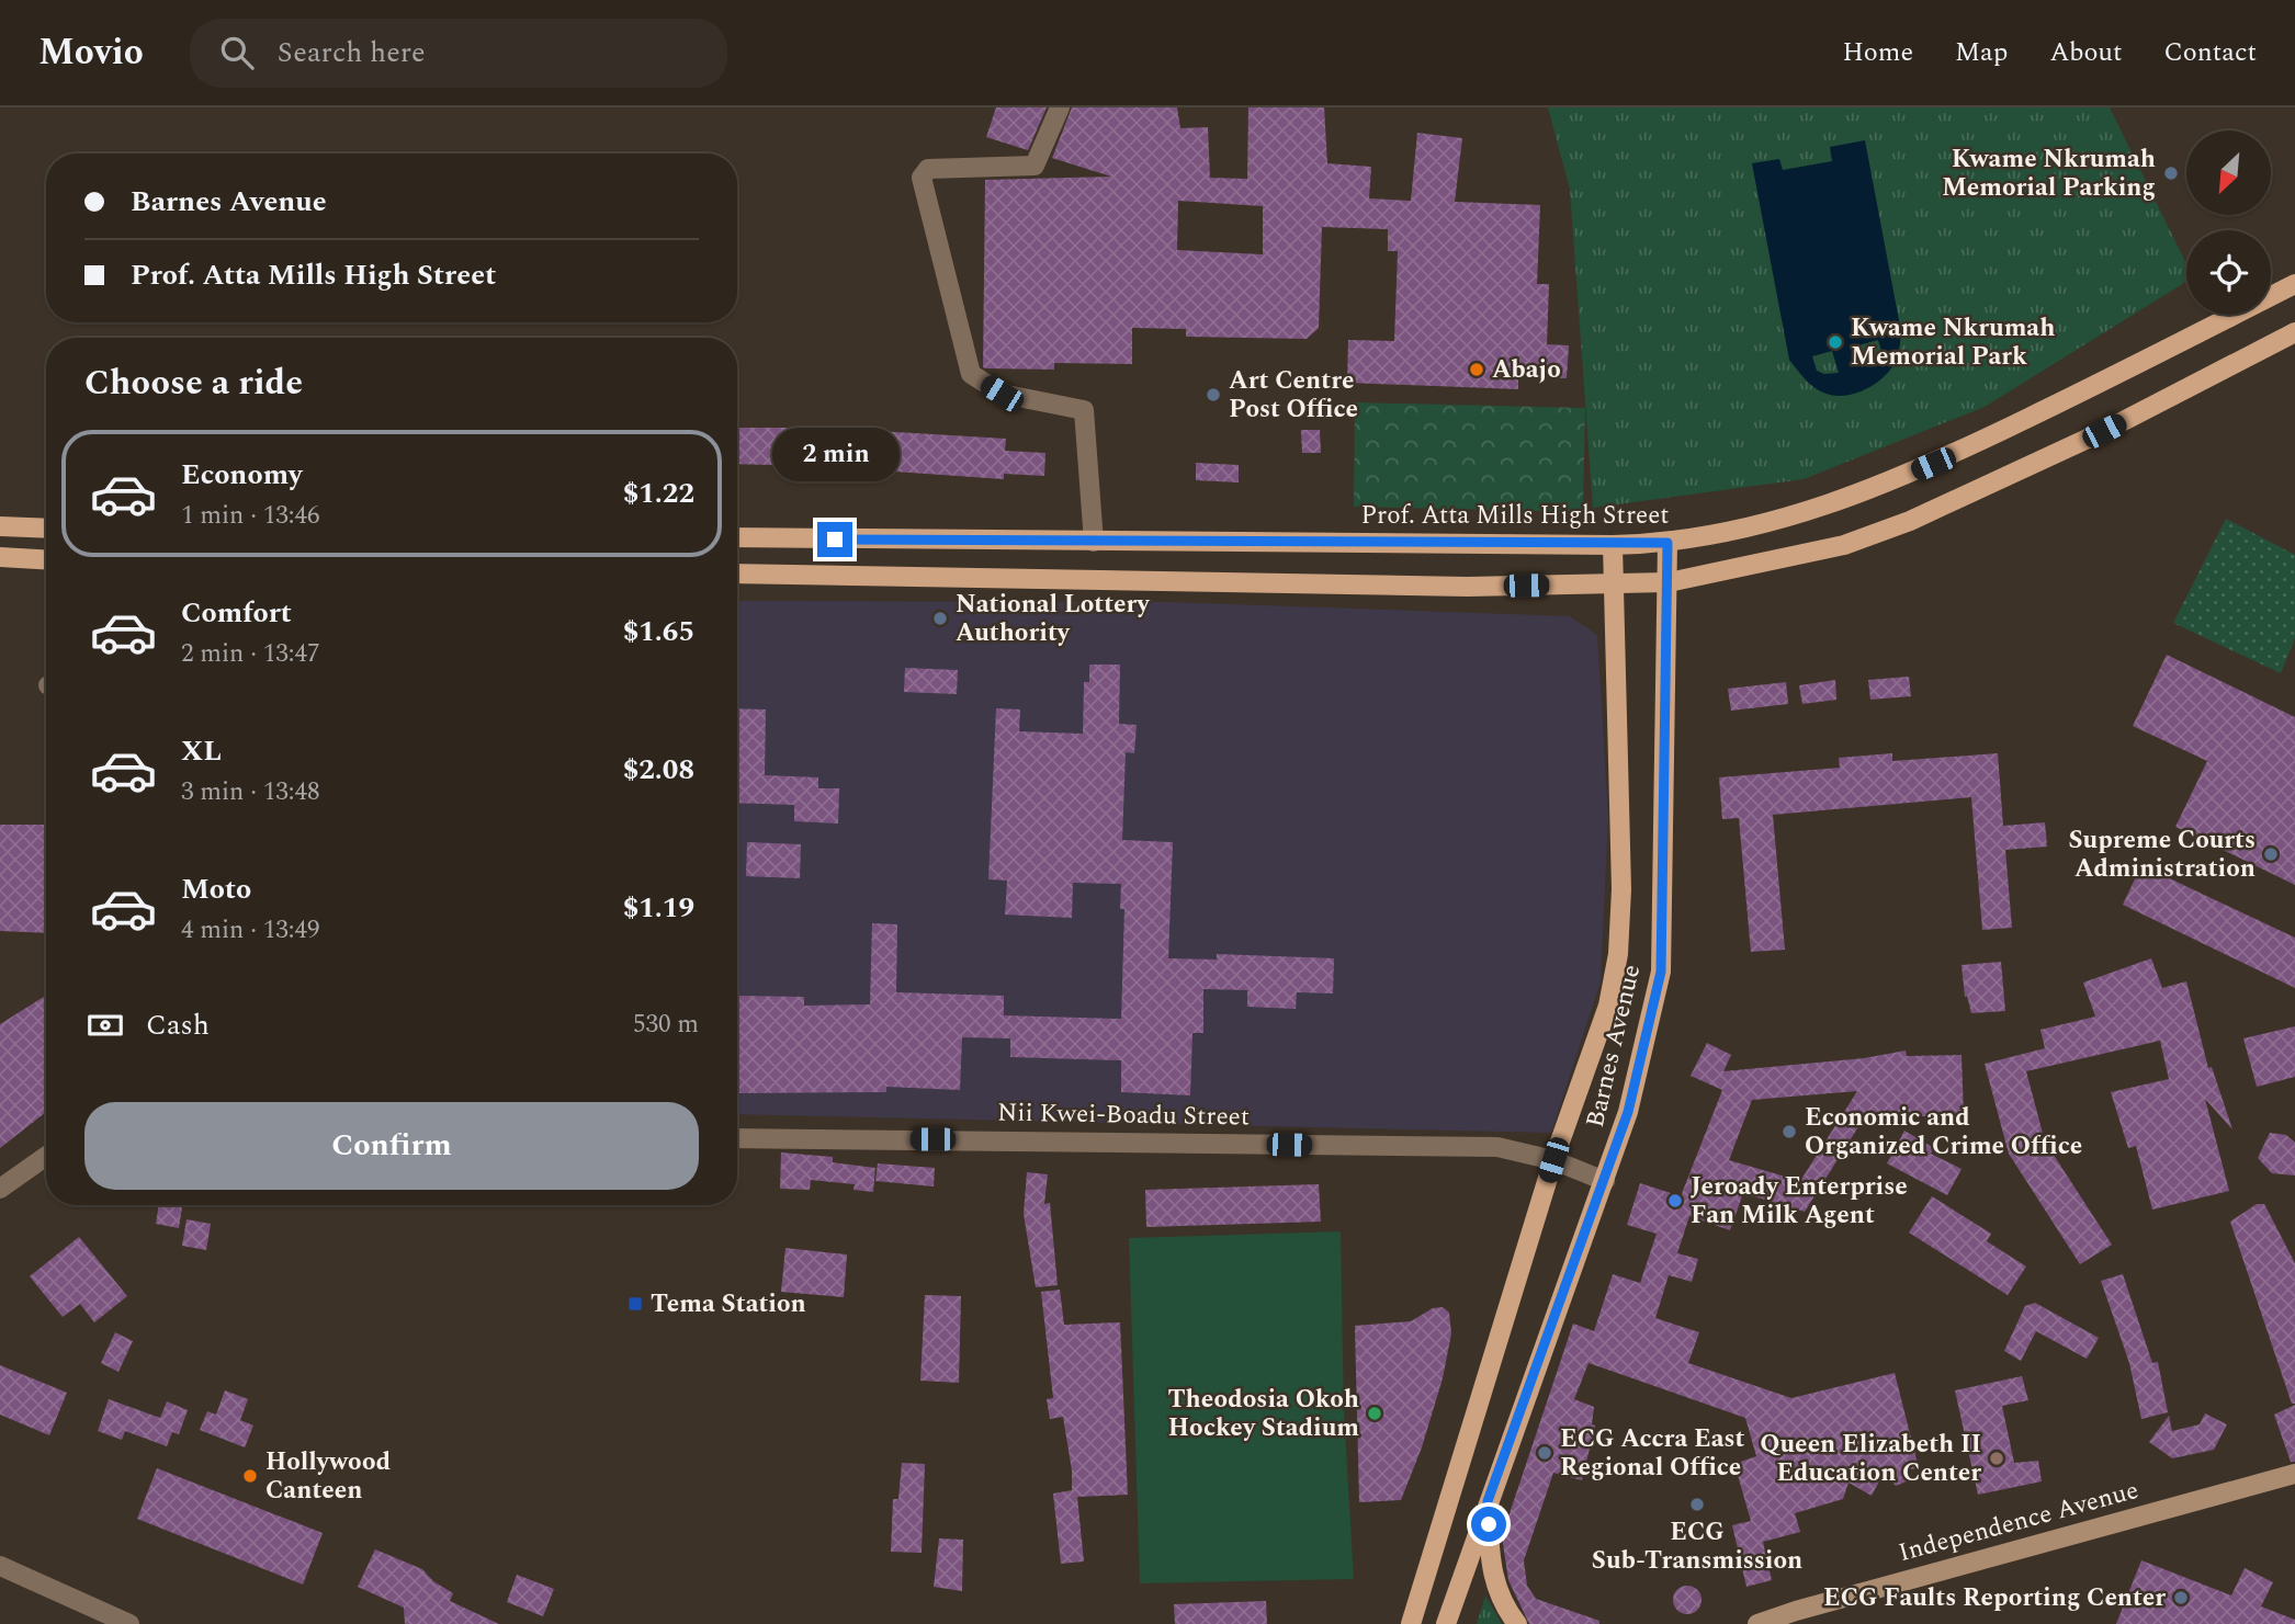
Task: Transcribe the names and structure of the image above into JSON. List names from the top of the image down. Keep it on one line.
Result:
{"streets":{"main road":["Prof. Atta Mills High Street","Barnes Avenue","Independence Avenue"],"street":["Nii Kwei-Boadu Street"]},"crossings":[["Prof. Atta Mills High Street","Barnes Avenue"],["Barnes Avenue","Nii Kwei-Boadu Street"]],"places":{"other":["Kwame Nkrumah Memorial Parking","Kwame Nkrumah Memorial Park","Abajo","Art Centre Post Office","National Lottery Authority","Supreme Courts Administration","Economic and Organized Crime Office","Jeroady Enterprise Fan Milk Agent","Theodosia Okoh Hockey Stadium","ECG Accra East Regional Office","Queen Elizabeth II Education Center","Hollywood Canteen","ECG Sub-Transmission","ECG Faults Reporting Center"],"transit":["Tema Station"]},"north":"bottom left","page":{"header":"Movio","search":"Search here","nav":["Home","Map","About","Contact"],"banner":["Barnes Avenue","Prof. Atta Mills High Street"],"heading":"Choose a ride","bubble":"2 min","list":[{"name":"Economy","note":"1 min · 13:46","value":"$1.22"},{"name":"Comfort","note":"2 min · 13:47","value":"$1.65"},{"name":"XL","note":"3 min · 13:48","value":"$2.08"},{"name":"Moto","note":"4 min · 13:49","value":"$1.19"}],"pay":["Cash","530 m"],"buttons":"Confirm"}}
